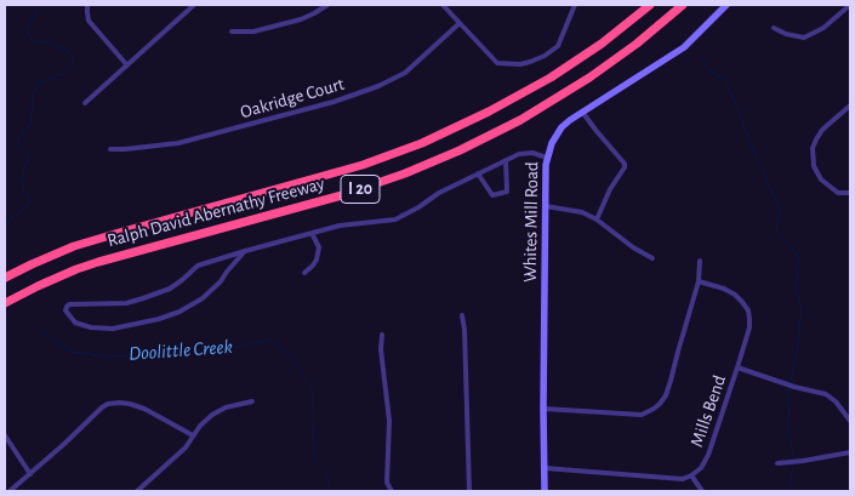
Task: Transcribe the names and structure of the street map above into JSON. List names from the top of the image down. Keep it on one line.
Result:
{"streets":{"highway":["I 20","Ralph David Abernathy Freeway"],"street":["Oakridge Court","Whites Mill Road","Mills Bend"]},"water":["Doolittle Creek"]}
